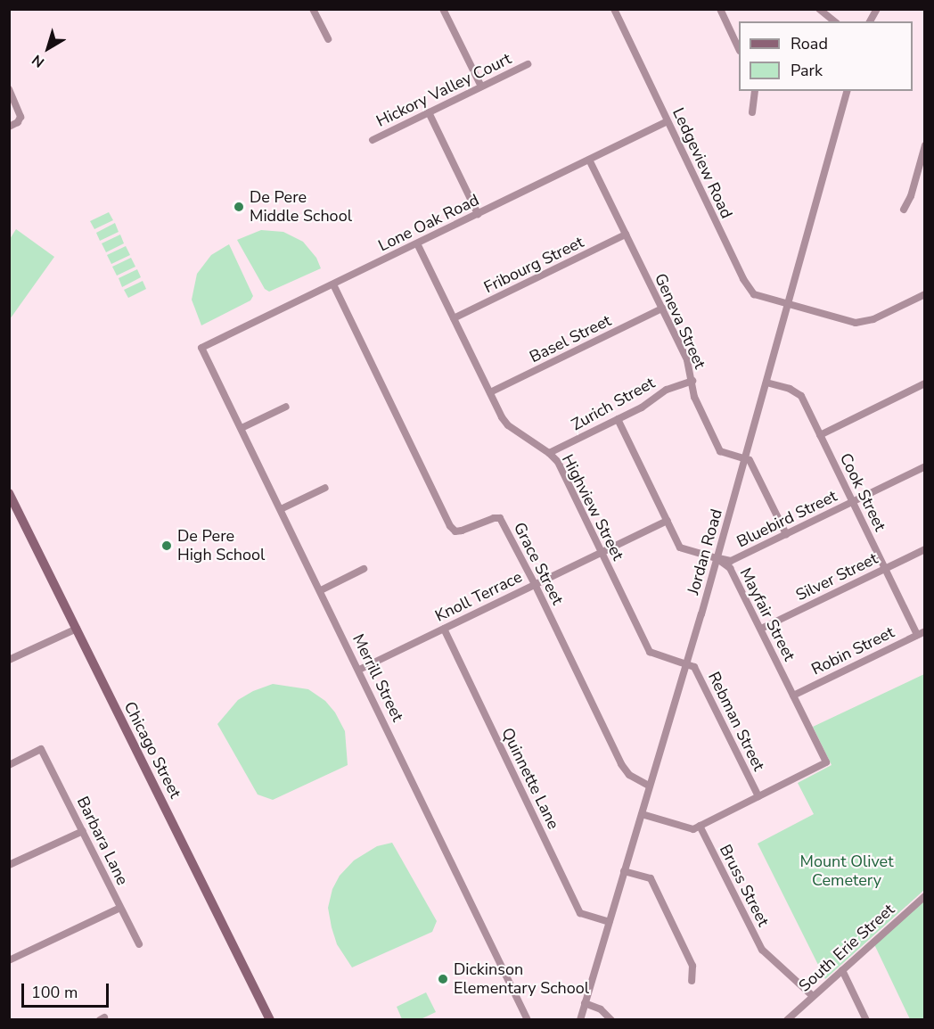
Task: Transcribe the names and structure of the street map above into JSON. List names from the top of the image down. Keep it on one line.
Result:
{"streets":{"street":["Hickory Valley Court","Ledgeview Road","Lone Oak Road","Fribourg Street","Geneva Street","Basel Street","Zurich Street","Cook Street","Highview Street","Bluebird Street","Jordan Road","Grace Street","Silver Street","Knoll Terrace","Mayfair Street","Robin Street","Merrill Street","Rebman Street","Chicago Street","Quinnette Lane","Barbara Lane","Bruss Street","South Erie Street"]},"crossings":[["Ledgeview Road","Lone Oak Road"],["Ledgeview Road","Jordan Road"],["Lone Oak Road","Geneva Street"],["Lone Oak Road","Highview Street"],["Lone Oak Road","Grace Street"],["Lone Oak Road","Merrill Street"],["Fribourg Street","Geneva Street"],["Fribourg Street","Highview Street"],["Geneva Street","Basel Street"],["Geneva Street","Zurich Street"],["Geneva Street","Jordan Road"],["Basel Street","Highview Street"],["Zurich Street","Highview Street"],["Zurich Street","Mayfair Street"],["Cook Street","Bluebird Street"],["Cook Street","Jordan Road"],["Cook Street","Silver Street"],["Cook Street","Robin Street"],["Highview Street","Jordan Road"],["Highview Street","Knoll Terrace"],["Highview Street","Rebman Street"],["Bluebird Street","Jordan Road"],["Bluebird Street","Mayfair Street"],["Jordan Road","Grace Street"],["Jordan Road","Mayfair Street"],["Jordan Road","Rebman Street"],["Jordan Road","Quinnette Lane"],["Grace Street","Knoll Terrace"],["Silver Street","Mayfair Street"],["Knoll Terrace","Mayfair Street"],["Knoll Terrace","Merrill Street"],["Knoll Terrace","Quinnette Lane"],["Mayfair Street","Robin Street"],["Mayfair Street","Rebman Street"],["Bruss Street","South Erie Street"]],"parks":["Mount Olivet Cemetery"],"places":["De Pere Middle School","De Pere High School","Dickinson Elementary School"],"legend":["Road","Park"],"scale_bar":"100 m","north":"bottom left"}
